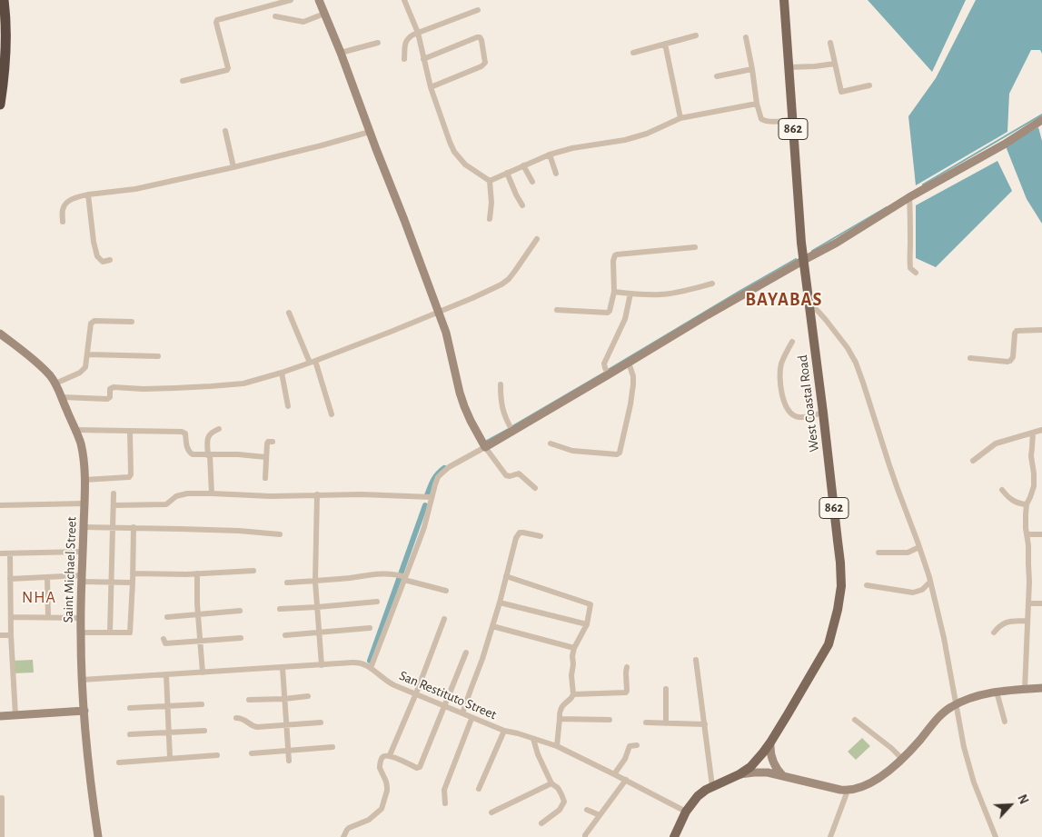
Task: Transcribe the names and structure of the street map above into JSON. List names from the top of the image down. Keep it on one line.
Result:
{"streets":{"main road":["862","West Coastal Road"],"street":["Saint Michael Street","San Restituto Street"]},"crossings":[["862","West Coastal Road"],["862","San Restituto Street"],["Saint Michael Street","San Restituto Street"]],"districts":["BAYABAS","NHA"],"north":"top right"}
